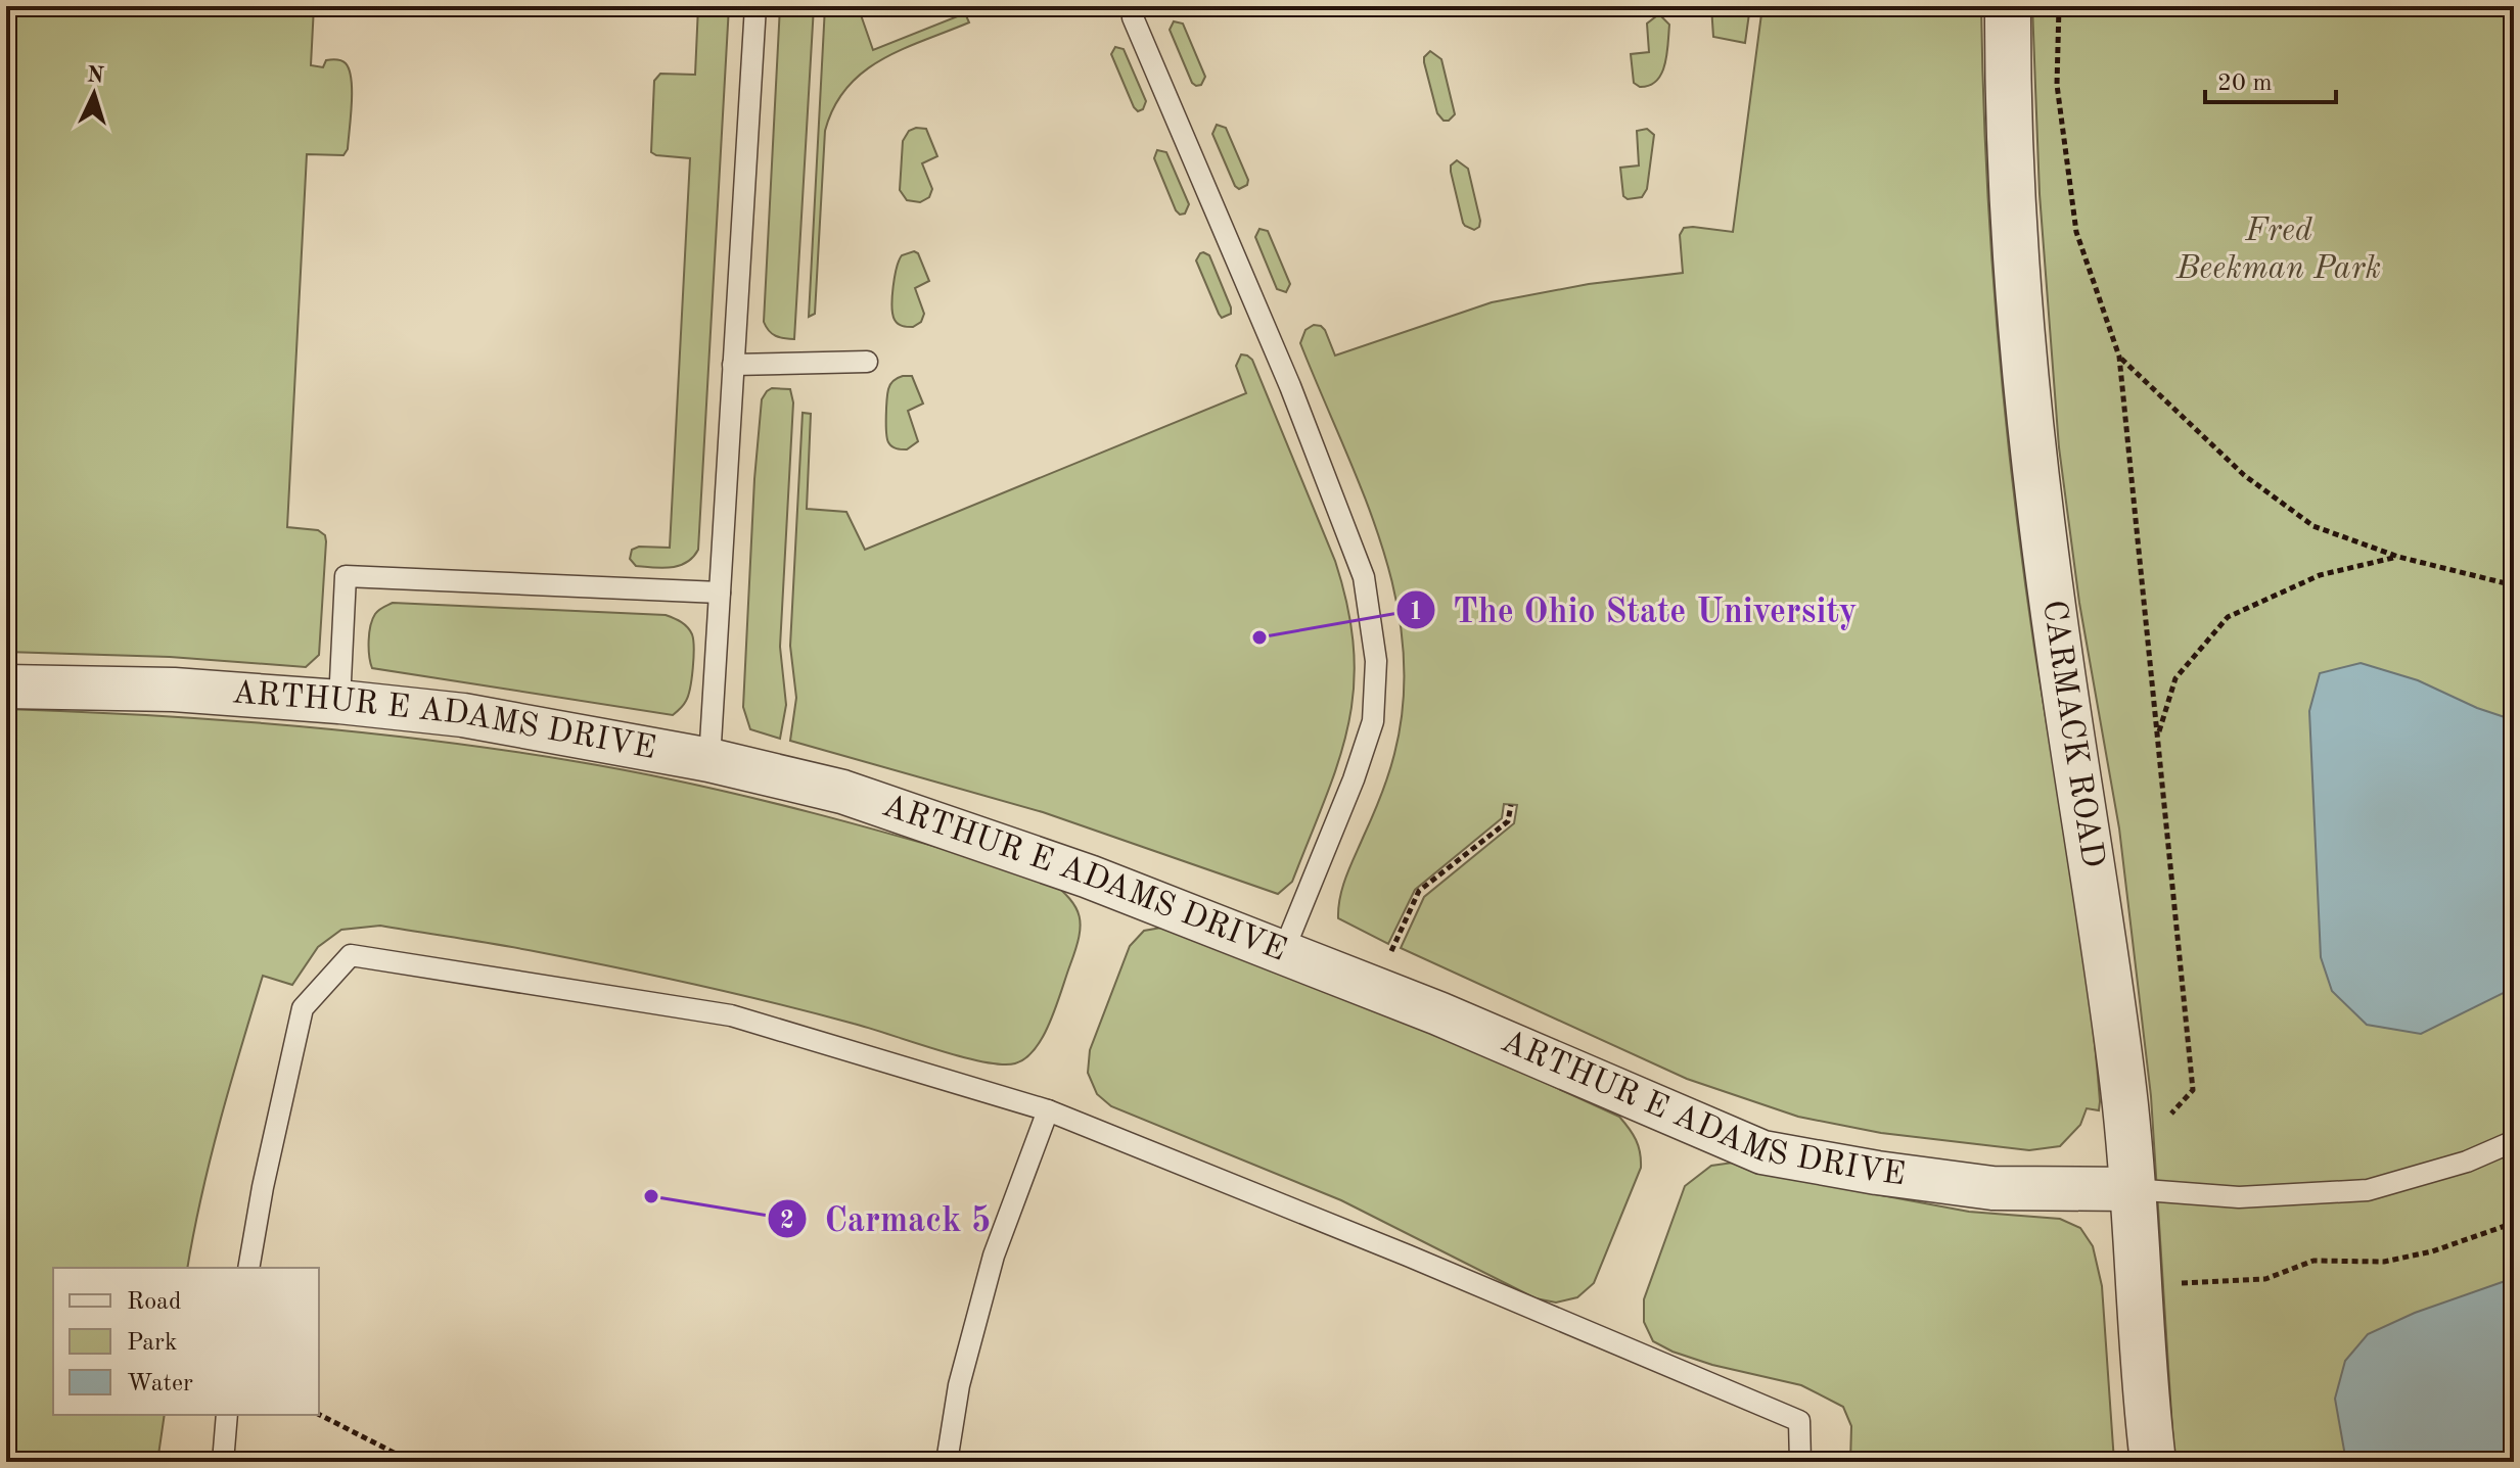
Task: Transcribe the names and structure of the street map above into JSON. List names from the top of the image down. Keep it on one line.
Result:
{"streets":{"street":["ARTHUR E ADAMS DRIVE","CARMACK ROAD"]},"crossings":[["ARTHUR E ADAMS DRIVE","CARMACK ROAD"]],"parks":["Fred Beekman Park"],"places":["The Ohio State University","Carmack 5"],"legend":["Road","Park","Water"],"scale_bar":"20 m","north":"top"}
